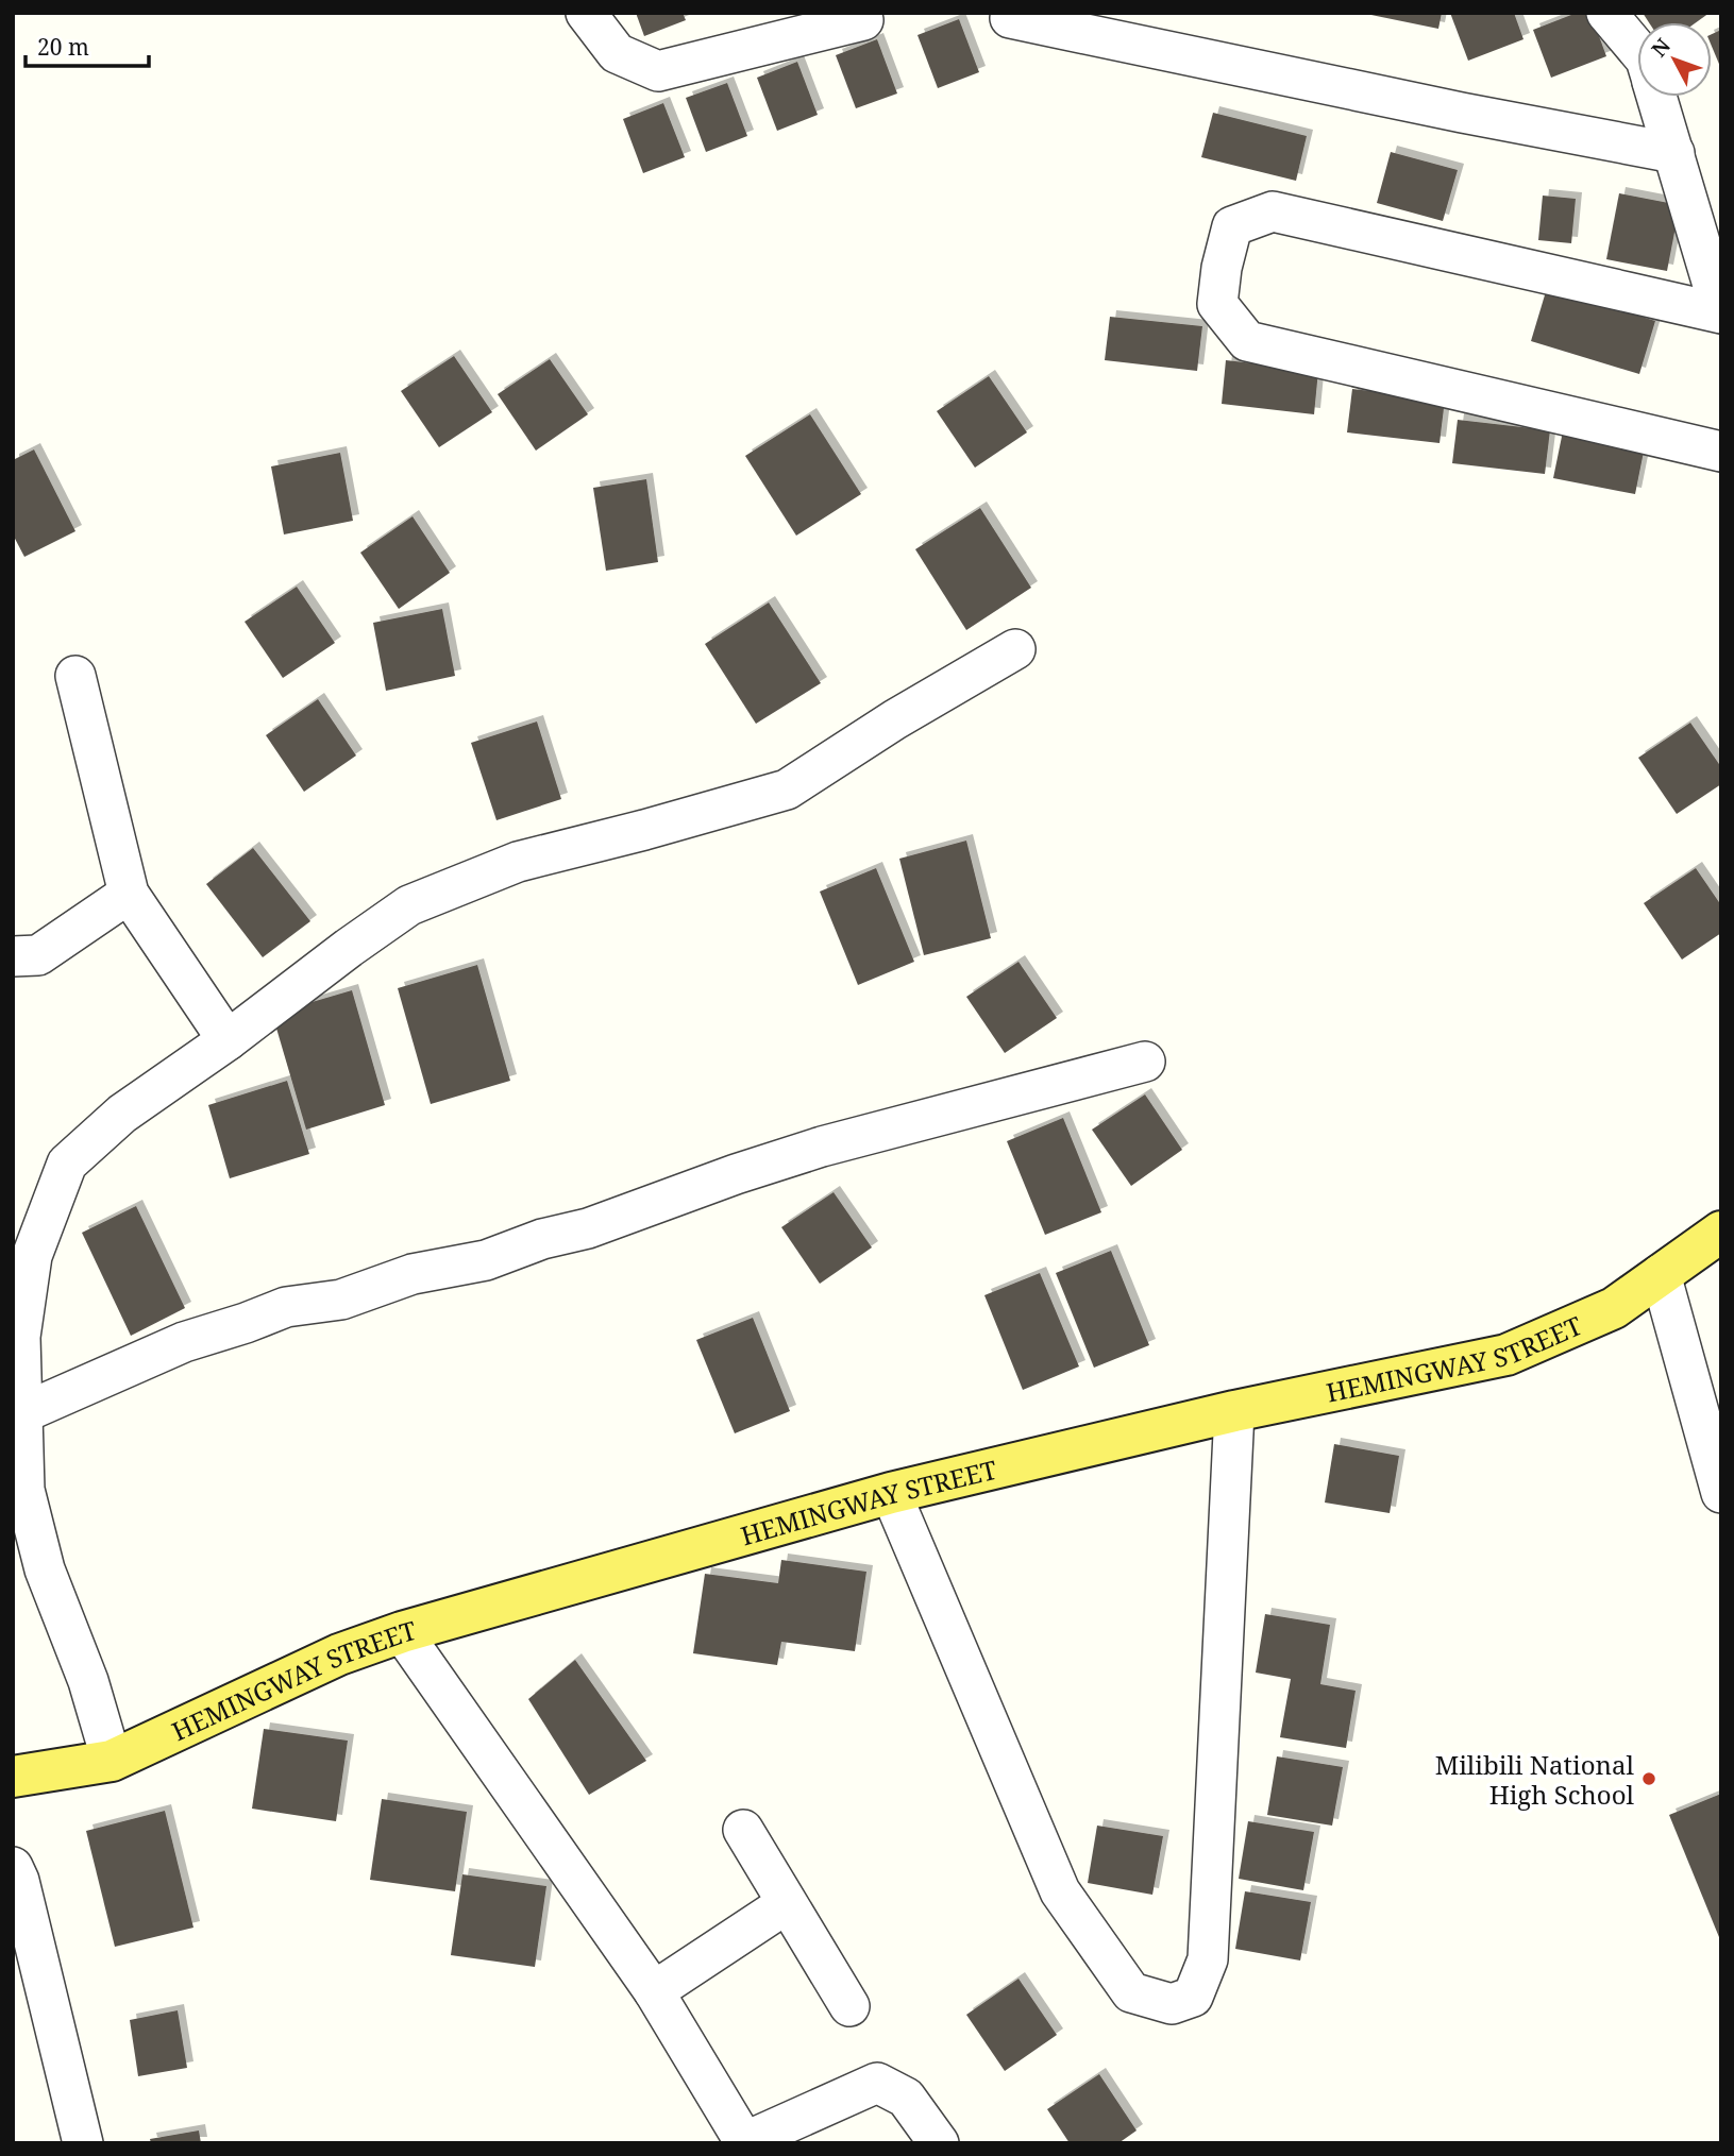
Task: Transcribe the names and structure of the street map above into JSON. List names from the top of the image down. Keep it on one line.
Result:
{"streets":{"main road":["HEMINGWAY STREET"]},"places":["Milibili National High School"],"scale_bar":"20 m","north":"top left"}
